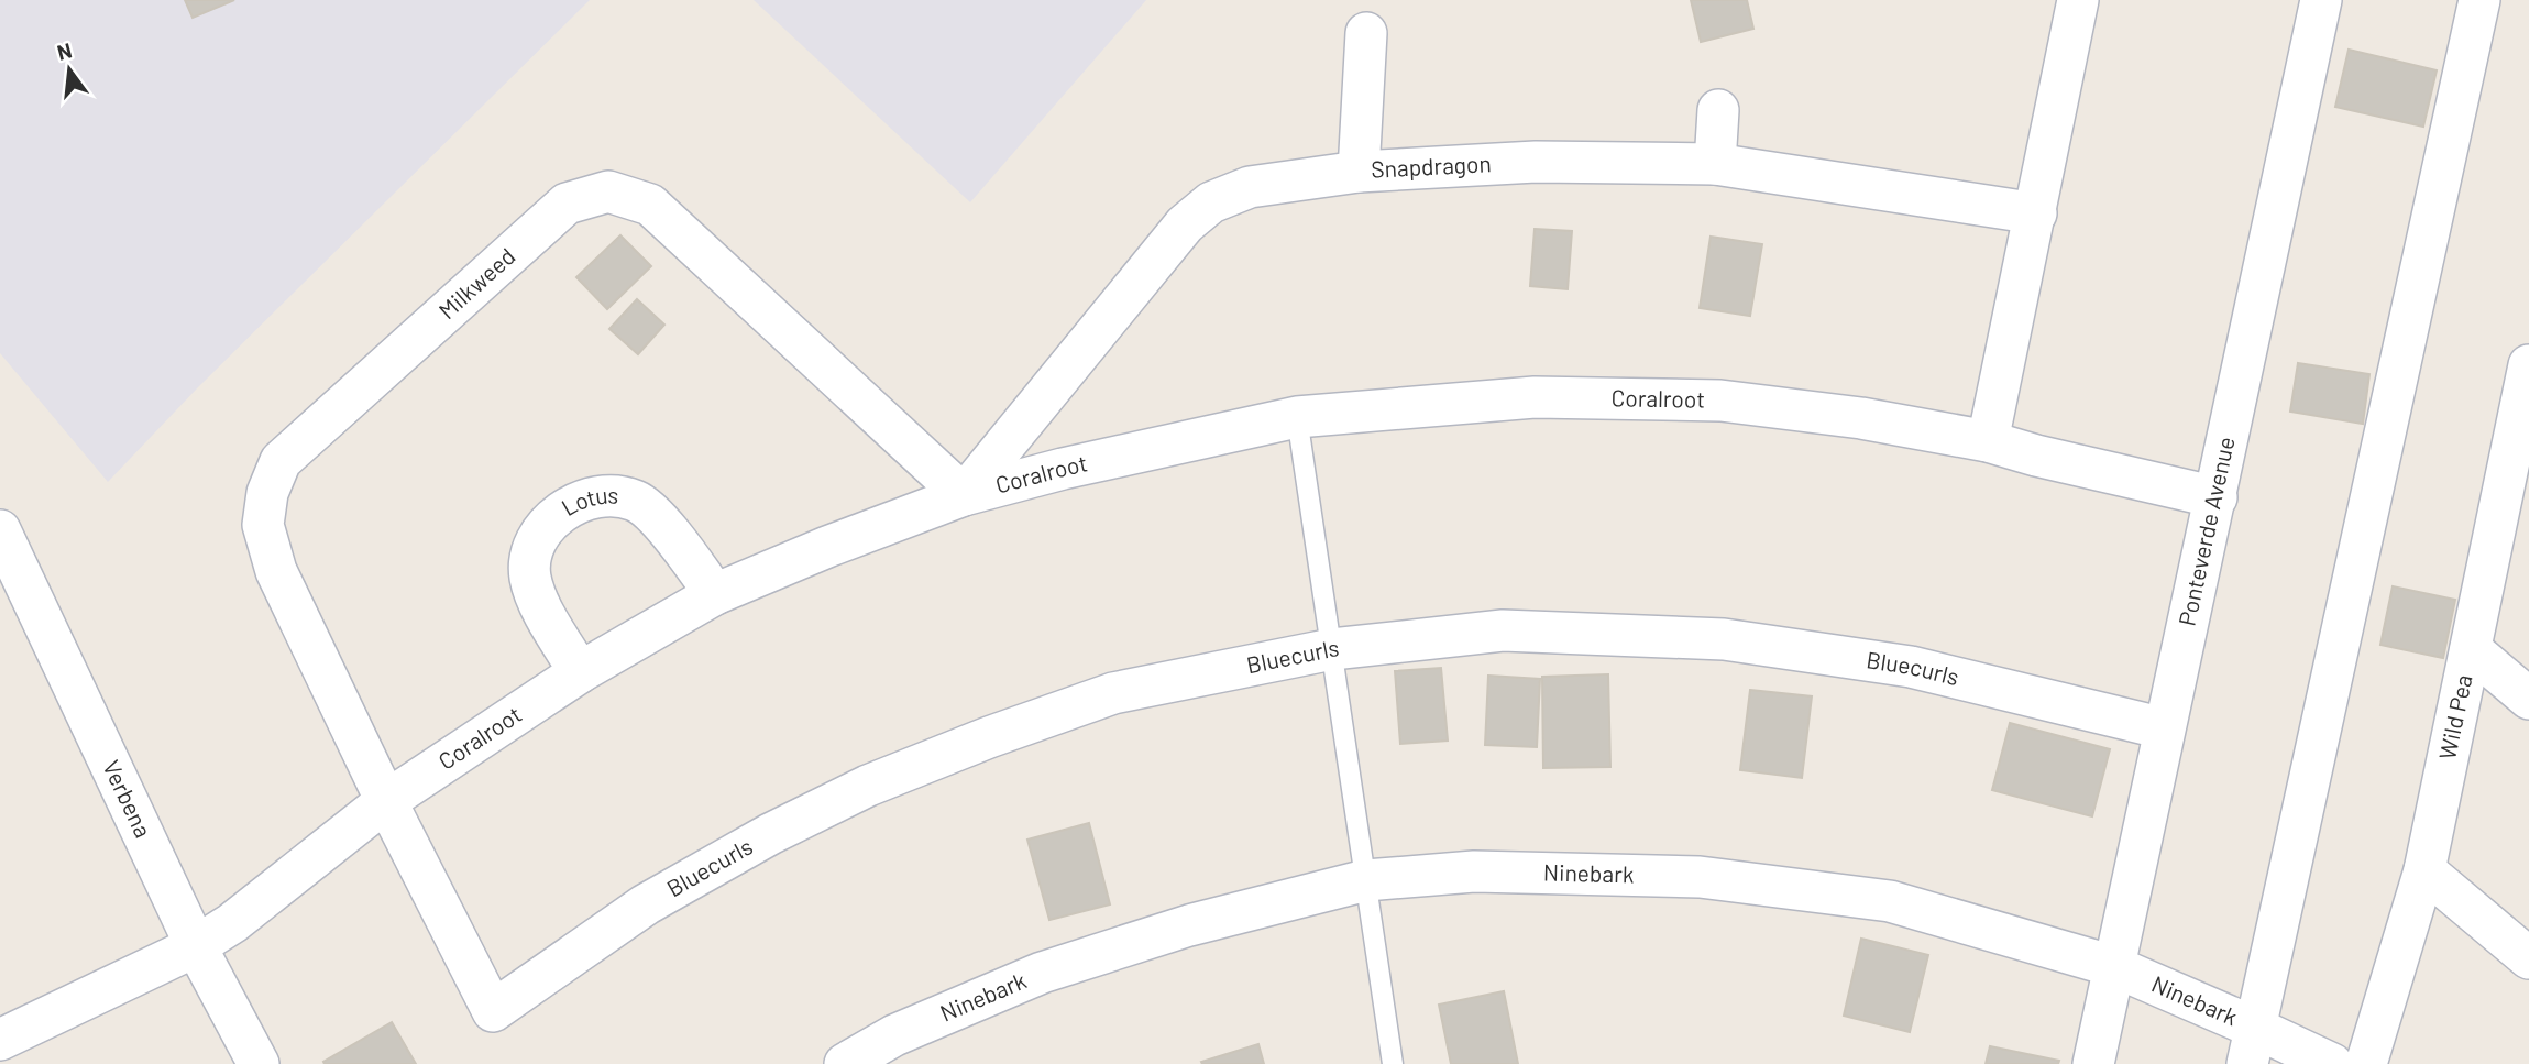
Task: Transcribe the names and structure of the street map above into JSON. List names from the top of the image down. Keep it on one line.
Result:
{"streets":{"street":["Snapdragon","Milkweed","Coralroot","Lotus","Ponteverde Avenue","Bluecurls","Wild Pea","Verbena","Ninebark"]},"crossings":[["Snapdragon","Milkweed"],["Snapdragon","Coralroot"],["Milkweed","Coralroot"],["Milkweed","Bluecurls"],["Coralroot","Lotus"],["Coralroot","Ponteverde Avenue"],["Coralroot","Verbena"],["Ponteverde Avenue","Bluecurls"],["Ponteverde Avenue","Ninebark"]],"north":"top"}
